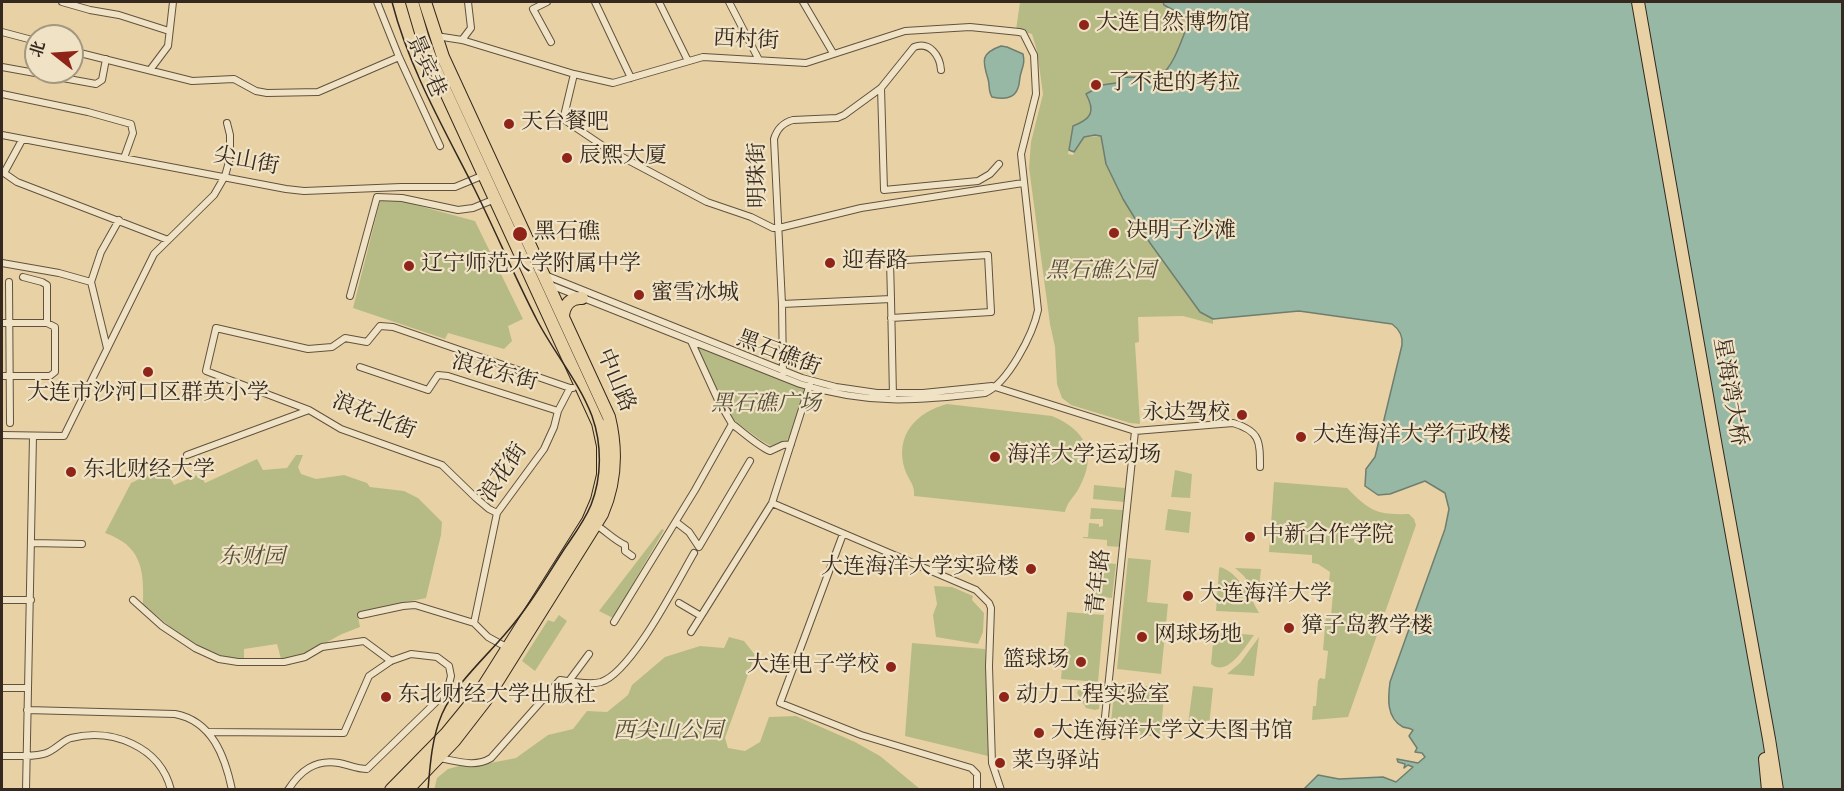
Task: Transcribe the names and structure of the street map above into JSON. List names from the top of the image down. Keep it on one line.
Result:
{"streets":{"highway":["中山路","星海湾大桥"],"street":["西村街","景宾巷","尖山街","明珠街","黑石礁街","浪花东街","浪花北街","浪花街","青年路"]},"crossings":[["西村街","中山路"],["尖山街","中山路"],["明珠街","黑石礁街"],["黑石礁街","中山路"],["浪花东街","浪花街"],["中山路","浪花街"],["浪花北街","浪花街"]],"parks":["黑石礁公园","黑石礁广场","东财园","西尖山公园"],"places":["大连自然博物馆","了不起的考拉","天台餐吧","辰熙大厦","决明子沙滩","黑石礁","迎春路","辽宁师范大学附属中学","蜜雪冰城","大连市沙河口区群英小学","永达驾校","大连海洋大学行政楼","海洋大学运动场","东北财经大学","中新合作学院","大连海洋大学实验楼","大连海洋大学","獐子岛教学楼","网球场地","篮球场","大连电子学校","东北财经大学出版社","动力工程实验室","大连海洋大学文夫图书馆","菜鸟驿站"],"north":"left"}
